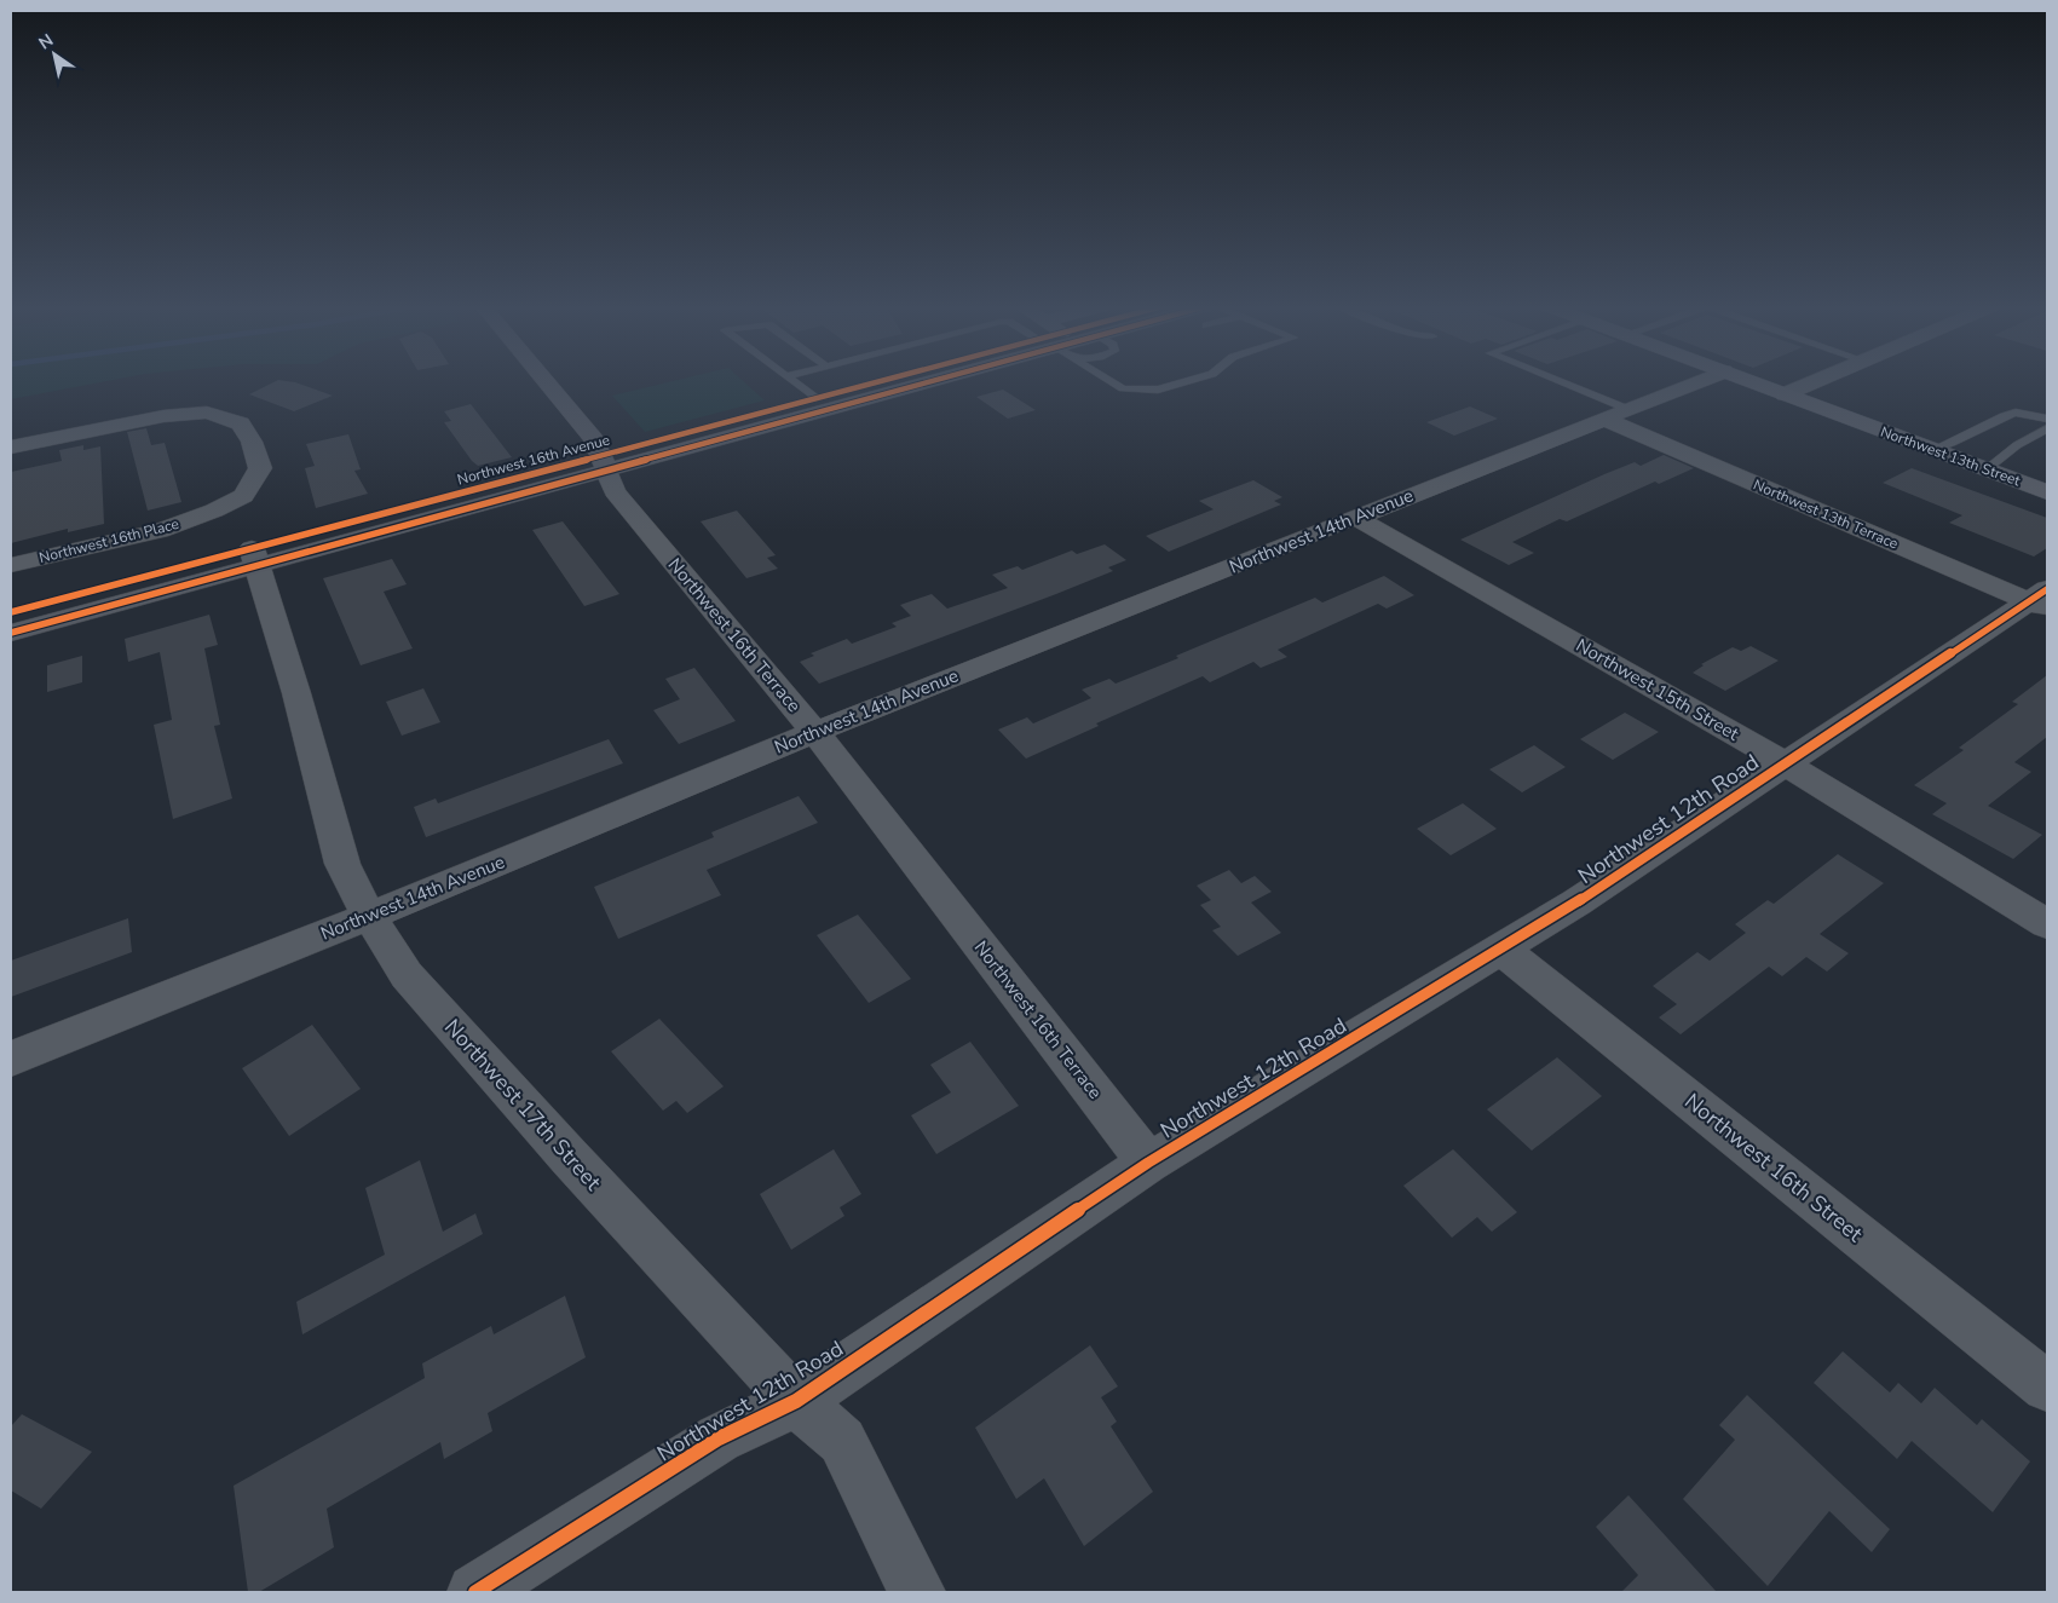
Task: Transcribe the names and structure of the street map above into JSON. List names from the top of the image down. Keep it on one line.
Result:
{"streets":{"main road":["Northwest 13th Street","Northwest 16th Avenue","Northwest 16th Terrace"],"street":["Northwest 13th Terrace","Northwest 14th Avenue","Northwest 16th Place","Northwest 15th Street","Northwest 12th Road","Northwest 17th Street","Northwest 16th Street"]},"crossings":[["Northwest 16th Avenue","Northwest 16th Terrace"],["Northwest 16th Avenue","Northwest 17th Street"],["Northwest 13th Terrace","Northwest 14th Avenue"],["Northwest 13th Terrace","Northwest 12th Road"],["Northwest 14th Avenue","Northwest 16th Terrace"],["Northwest 14th Avenue","Northwest 15th Street"],["Northwest 14th Avenue","Northwest 17th Street"],["Northwest 16th Terrace","Northwest 12th Road"],["Northwest 15th Street","Northwest 12th Road"],["Northwest 12th Road","Northwest 17th Street"],["Northwest 12th Road","Northwest 16th Street"]],"north":"top left"}
